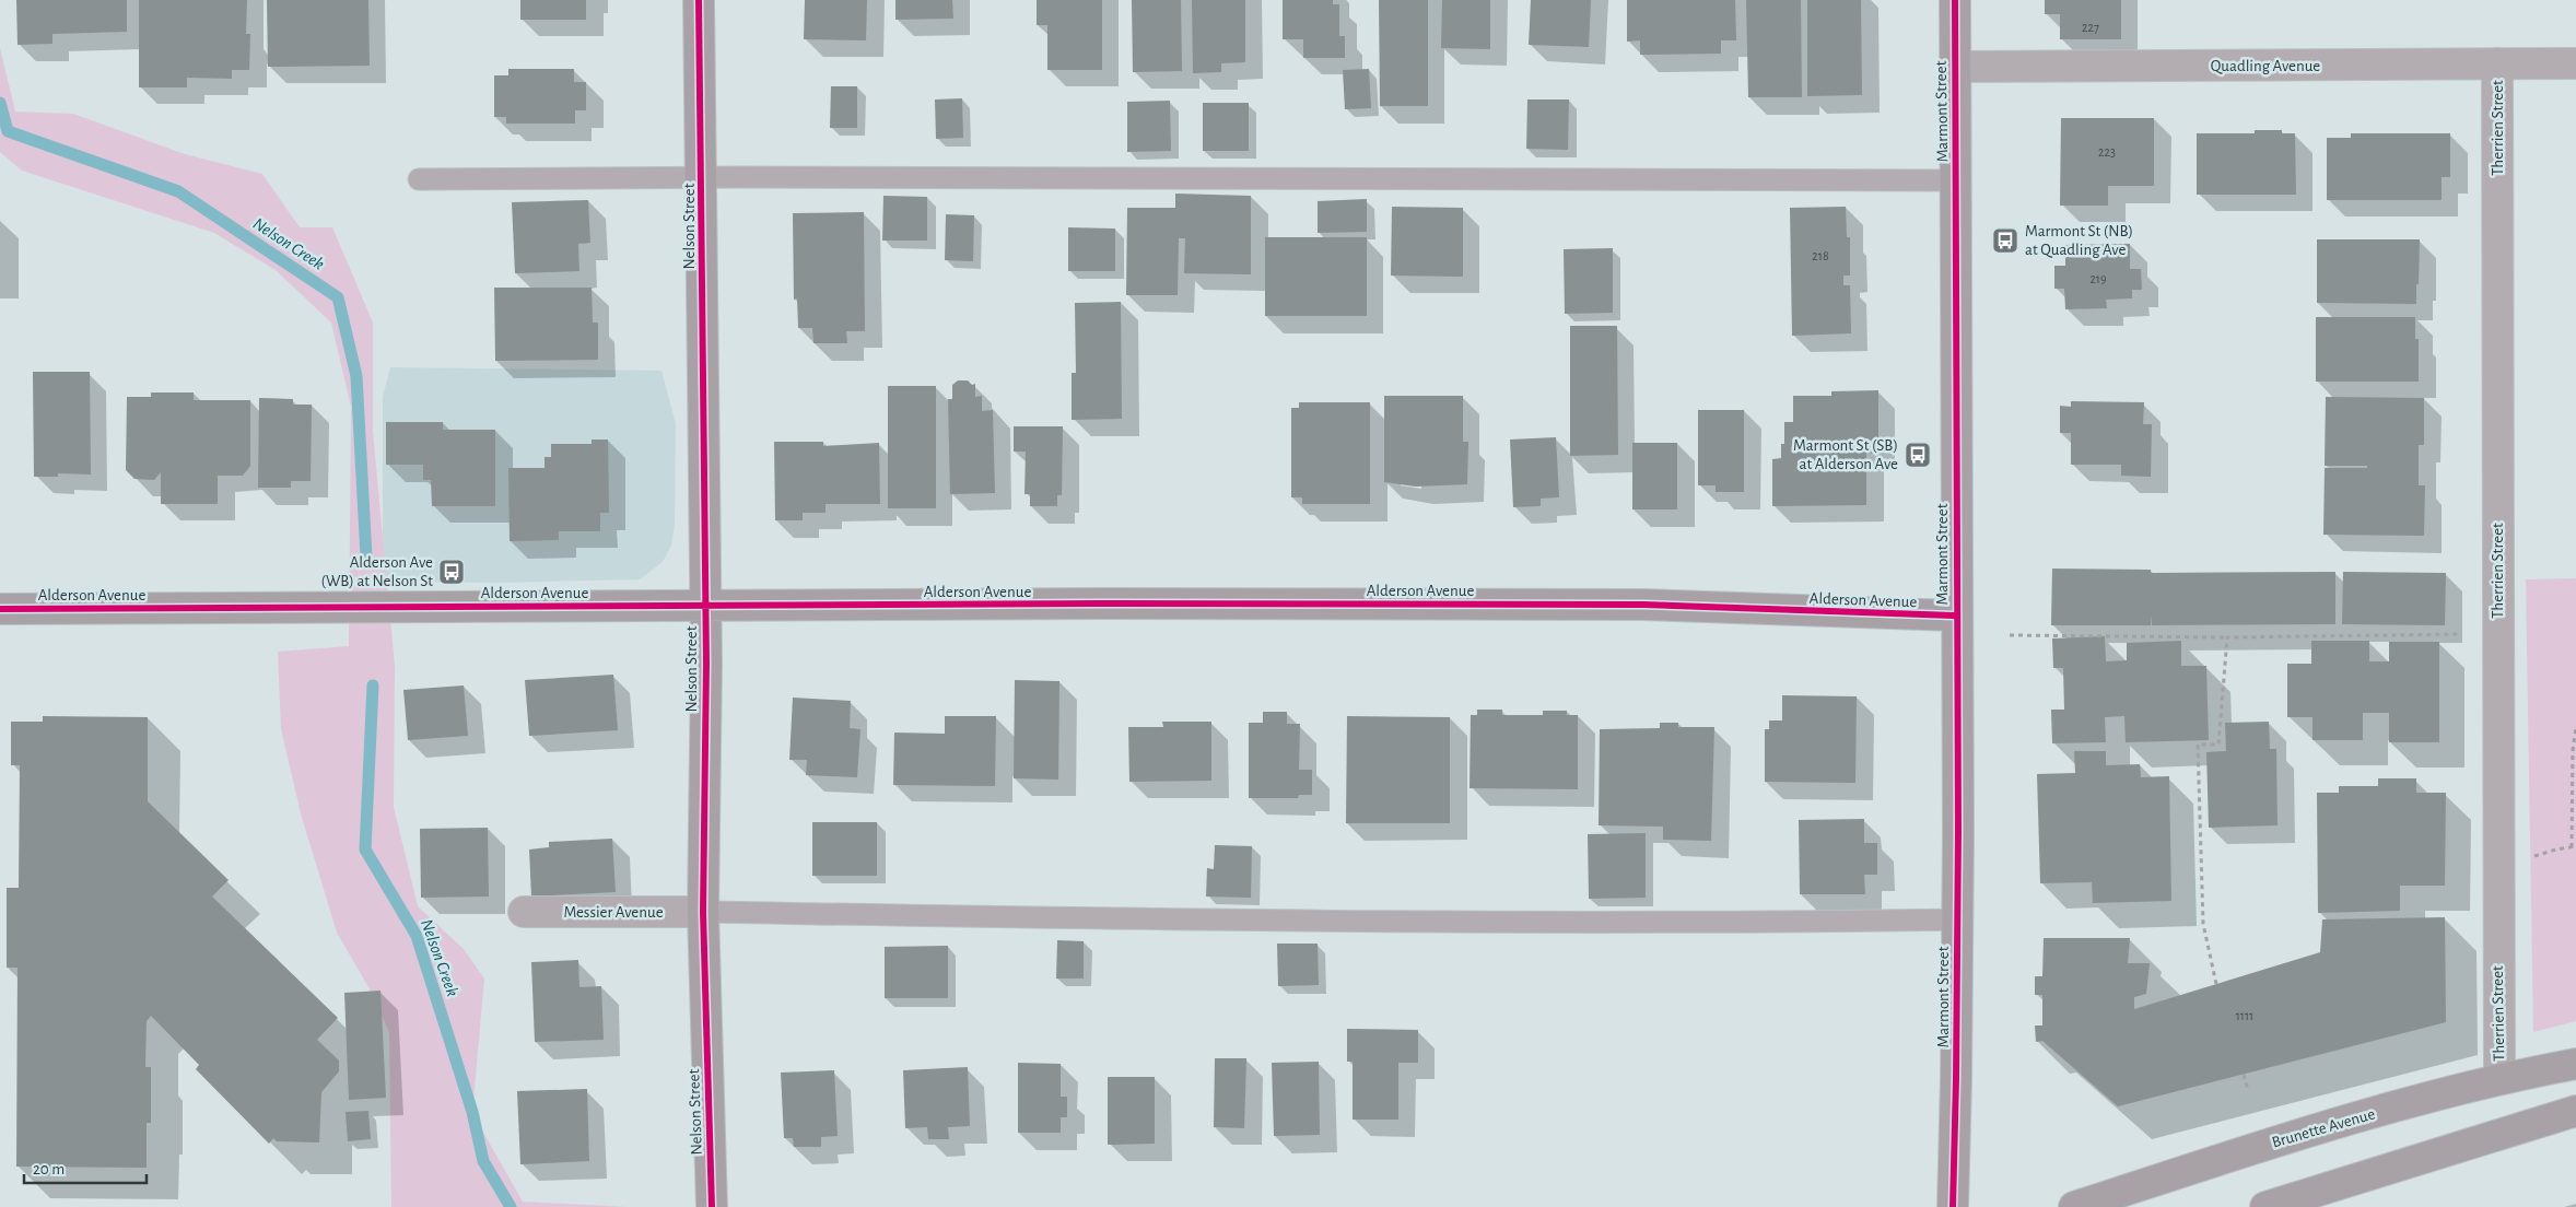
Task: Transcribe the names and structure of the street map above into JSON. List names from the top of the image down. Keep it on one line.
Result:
{"streets":{"street":["Quadling Avenue","Marmont Street","Therrien Street","Nelson Street","Alderson Avenue","Messier Avenue","Brunette Avenue"]},"crossings":[["Quadling Avenue","Marmont Street"],["Quadling Avenue","Therrien Street"],["Marmont Street","Alderson Avenue"],["Therrien Street","Brunette Avenue"],["Nelson Street","Alderson Avenue"],["Nelson Street","Messier Avenue"]],"water":["Nelson Creek"],"places":{"bus stop":["Marmont St (NB) at Quadling Ave","Marmont St (SB) at Alderson Ave","Alderson Ave (WB) at Nelson St"]},"house_numbers":["227","223","218","219","1111"],"scale_bar":"20 m"}
